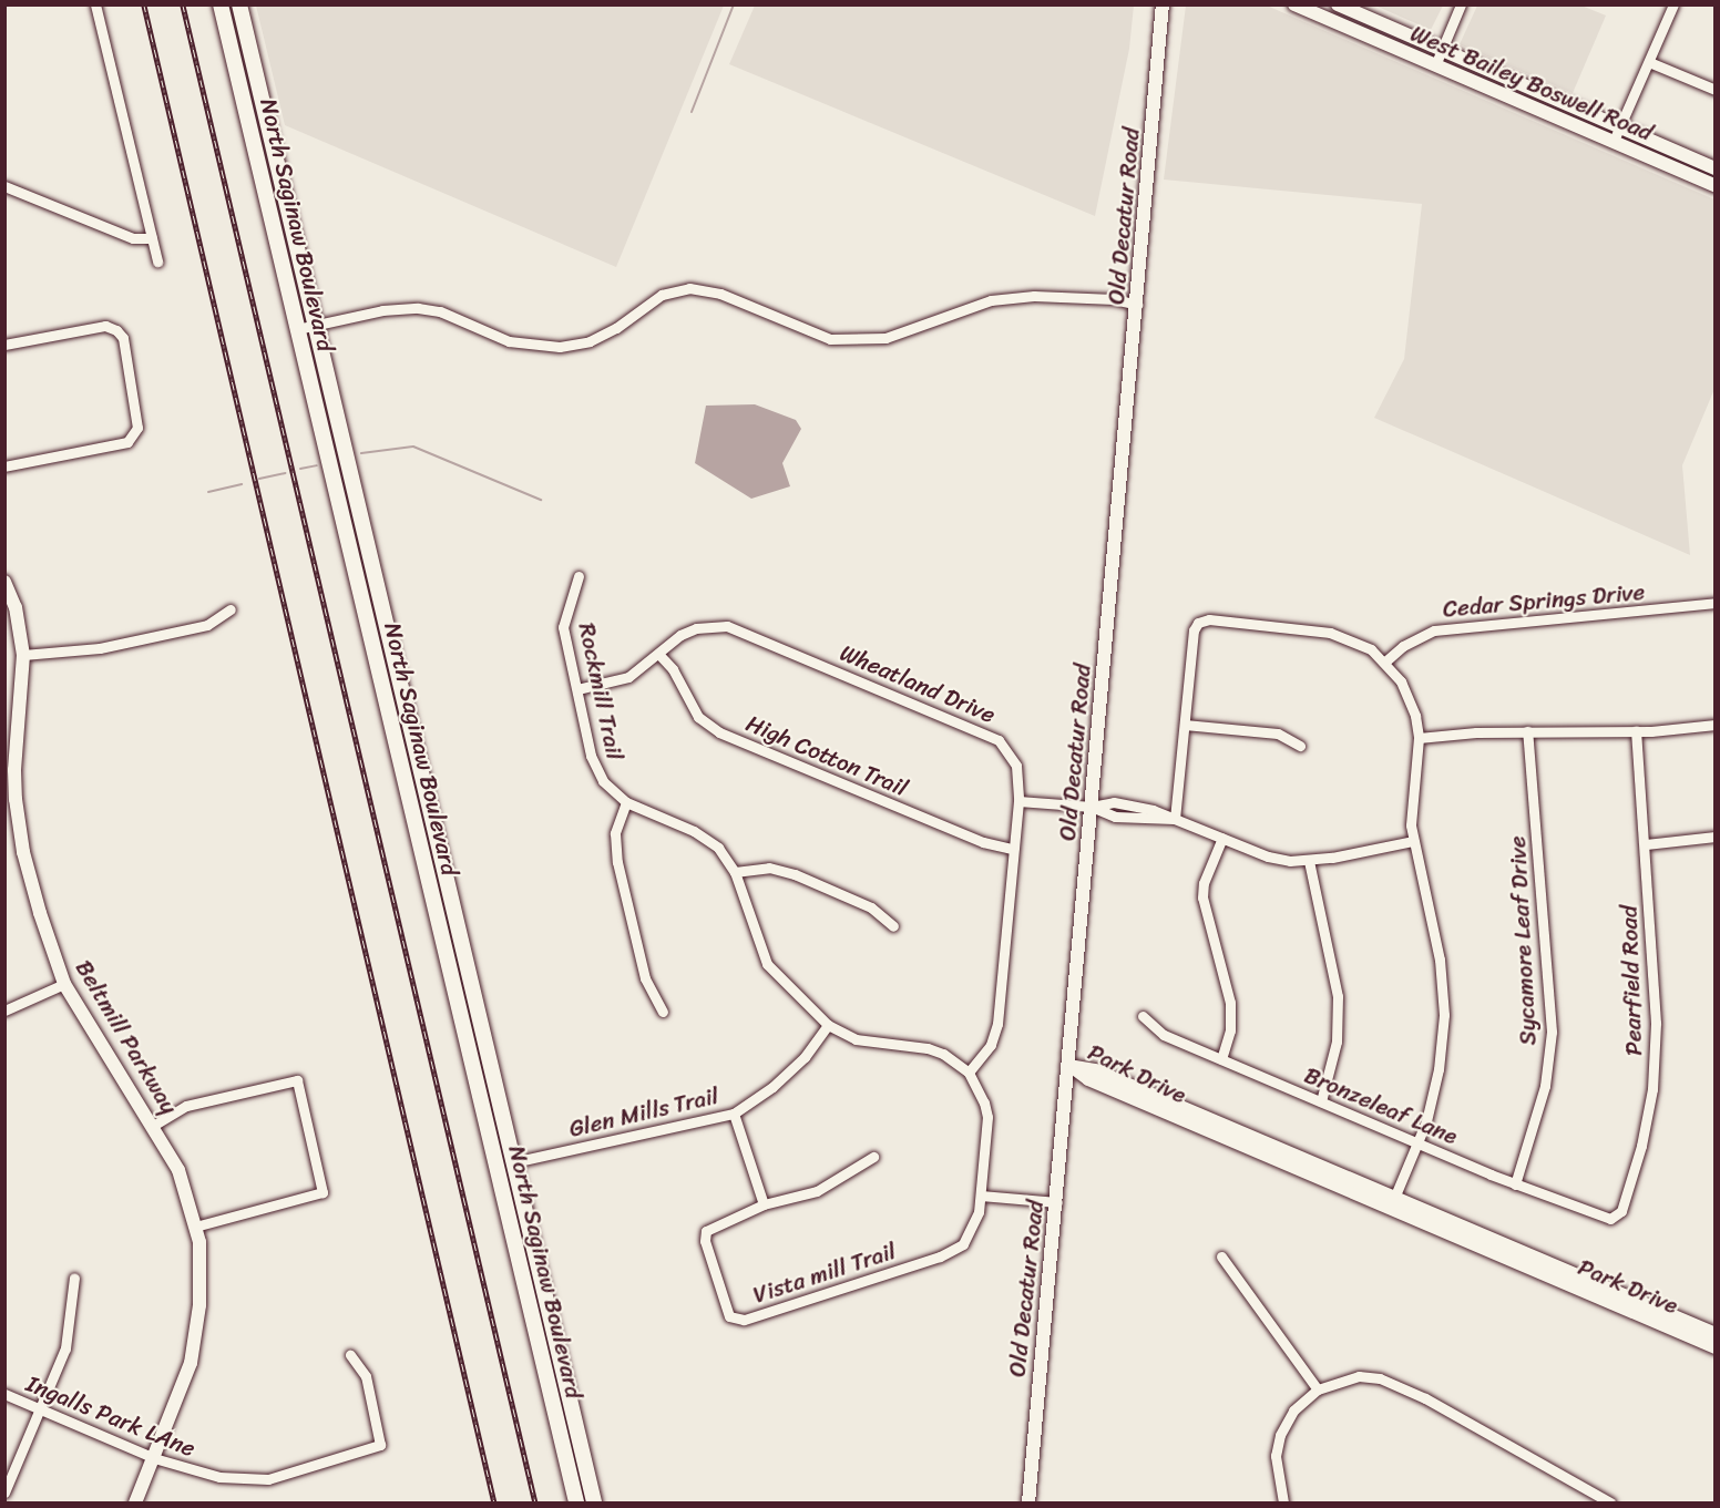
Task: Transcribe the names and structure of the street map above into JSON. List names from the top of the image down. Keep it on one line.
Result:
{"streets":{"main road":["North Saginaw Boulevard"],"street":["West Bailey Boswell Road","Old Decatur Road","Cedar Springs Drive","Wheatland Drive","Rockmill Trail","High Cotton Trail","Sycamore Leaf Drive","Pearfield Road","Beltmill Parkway","Park Drive","Bronzeleaf Lane","Glen Mills Trail","Vista mill Trail","Ingalls Park LAne"]},"crossings":[["Old Decatur Road","Park Drive"],["North Saginaw Boulevard","Glen Mills Trail"],["Wheatland Drive","Rockmill Trail"],["Wheatland Drive","High Cotton Trail"],["Rockmill Trail","Glen Mills Trail"],["Sycamore Leaf Drive","Bronzeleaf Lane"],["Pearfield Road","Bronzeleaf Lane"],["Beltmill Parkway","Ingalls Park LAne"]]}
